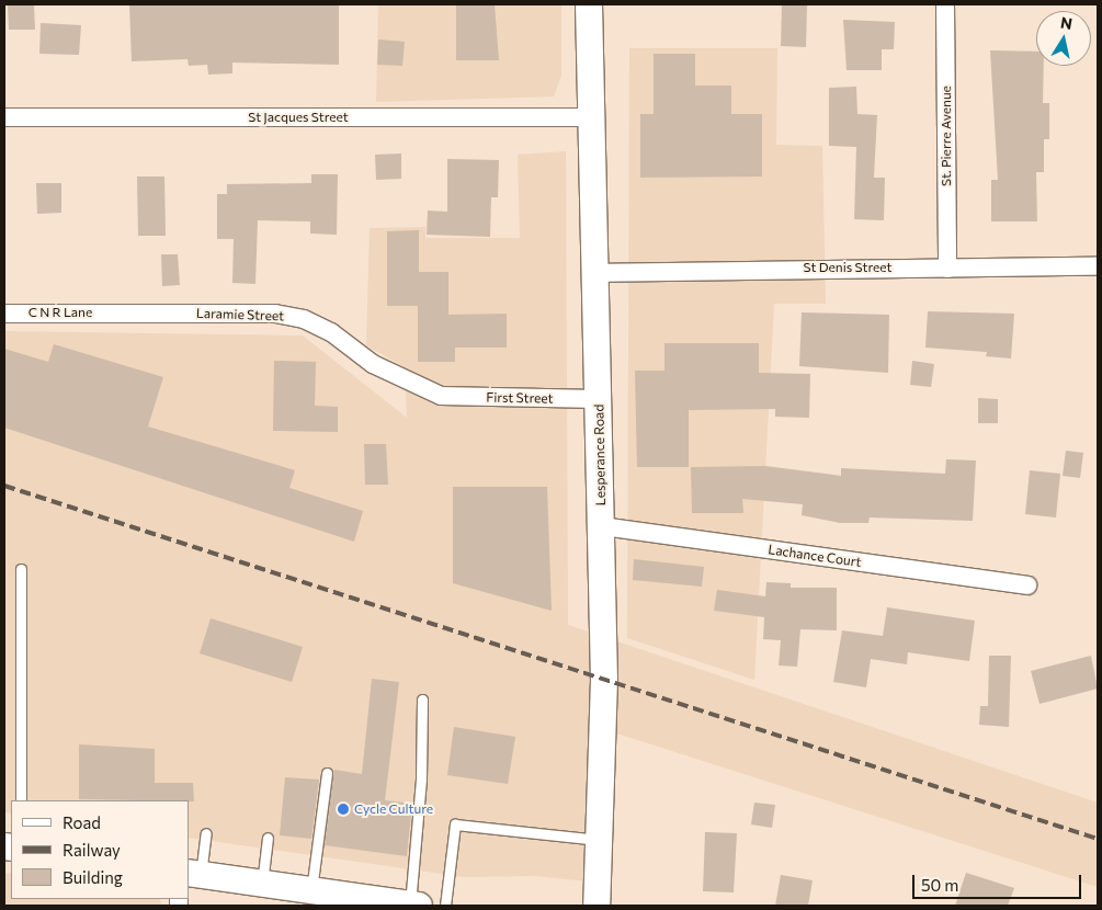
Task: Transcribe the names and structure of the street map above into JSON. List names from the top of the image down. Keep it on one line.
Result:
{"streets":{"main road":["Lesperance Road"],"street":["St Jacques Street","St. Pierre Avenue","St Denis Street","C N R Lane","Laramie Street","First Street","Lachance Court"]},"crossings":[["St Jacques Street","Lesperance Road"],["St. Pierre Avenue","St Denis Street"],["St Denis Street","Lesperance Road"],["C N R Lane","Laramie Street"],["Laramie Street","First Street"],["First Street","Lesperance Road"],["Lesperance Road","Lachance Court"]],"places":["Cycle Culture"],"legend":["Road","Railway","Building"],"scale_bar":"50 m","north":"top"}
